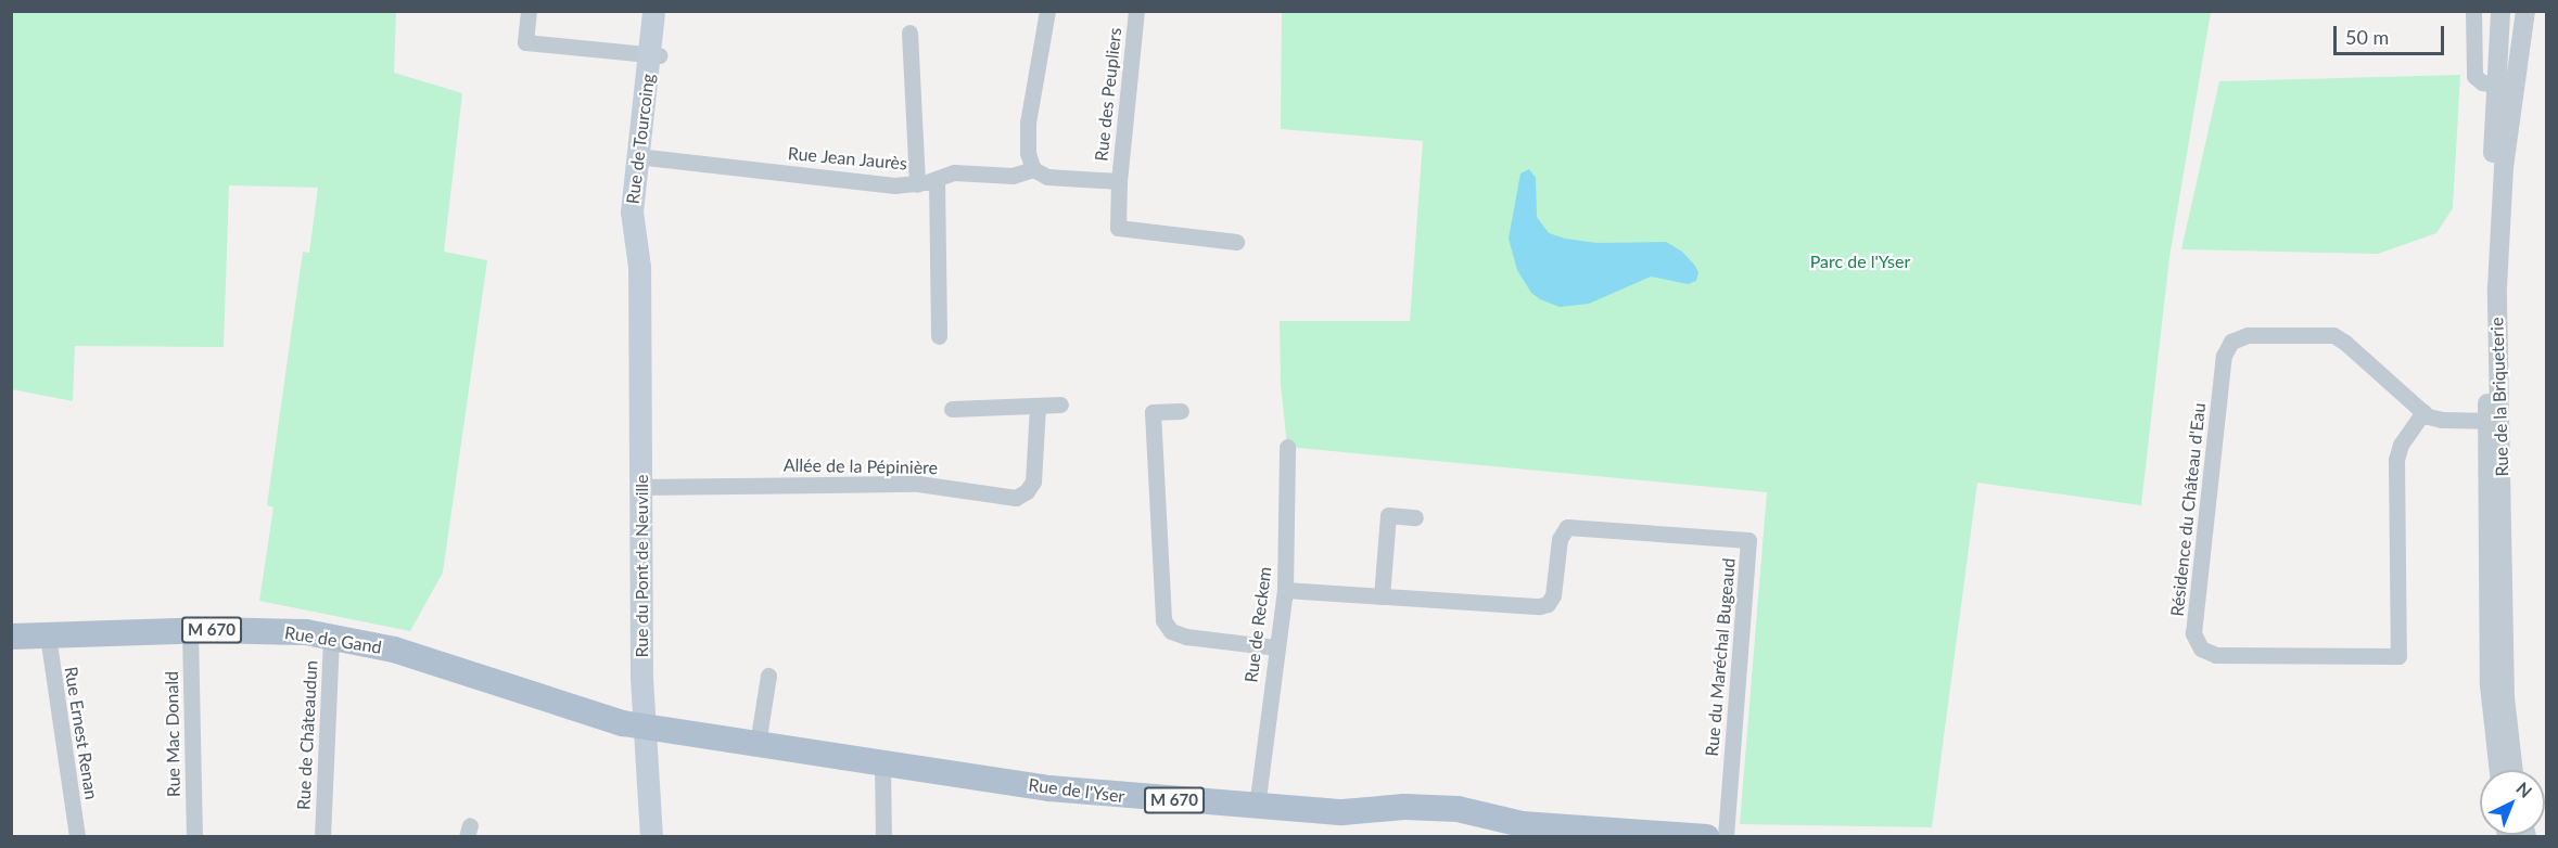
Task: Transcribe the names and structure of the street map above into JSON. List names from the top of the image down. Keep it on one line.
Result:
{"streets":{"main road":["Rue de Tourcoing","Rue du Pont de Neuville","M 670","Rue de Gand","Rue de l'Yser"],"street":["Rue des Peupliers","Rue Jean Jaurès","Rue de la Briqueterie","Allée de la Pépinière","Résidence du Château d'Eau","Rue de Reckem","Rue du Maréchal Bugeaud","Rue Ernest Renan","Rue Mac Donald","Rue de Châteaudun"]},"crossings":[["Rue des Peupliers","Rue Jean Jaurès"],["Rue de Tourcoing","Rue Jean Jaurès"],["Rue de Tourcoing","Rue du Pont de Neuville"],["Rue de la Briqueterie","Résidence du Château d'Eau"],["Allée de la Pépinière","Rue du Pont de Neuville"],["Rue du Pont de Neuville","Rue de Gand"],["Rue du Pont de Neuville","Rue de l'Yser"],["Rue de Reckem","Rue du Maréchal Bugeaud"],["Rue de Reckem","Rue de l'Yser"],["Rue de Gand","Rue Ernest Renan"],["Rue de Gand","Rue Mac Donald"],["Rue de Gand","Rue de Châteaudun"],["Rue de Gand","Rue de l'Yser"]],"parks":["Parc de l'Yser"],"scale_bar":"50 m","north":"top right"}
